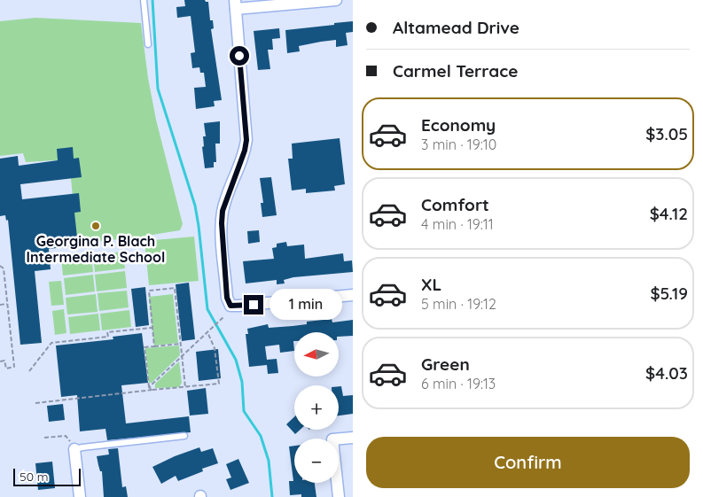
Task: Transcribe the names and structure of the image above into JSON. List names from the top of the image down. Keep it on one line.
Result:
{"places":["Georgina P. Blach Intermediate School"],"scale_bar":"50 m","north":"left","page":{"banner":["Altamead Drive","Carmel Terrace"],"list":[{"name":"Economy","note":"3 min · 19:10","value":"$3.05"},{"name":"Comfort","note":"4 min · 19:11","value":"$4.12"},{"name":"XL","note":"5 min · 19:12","value":"$5.19"},{"name":"Green","note":"6 min · 19:13","value":"$4.03"}],"bubble":"1 min","map_buttons":["+","−"],"buttons":"Confirm","scale":"50 m"}}
